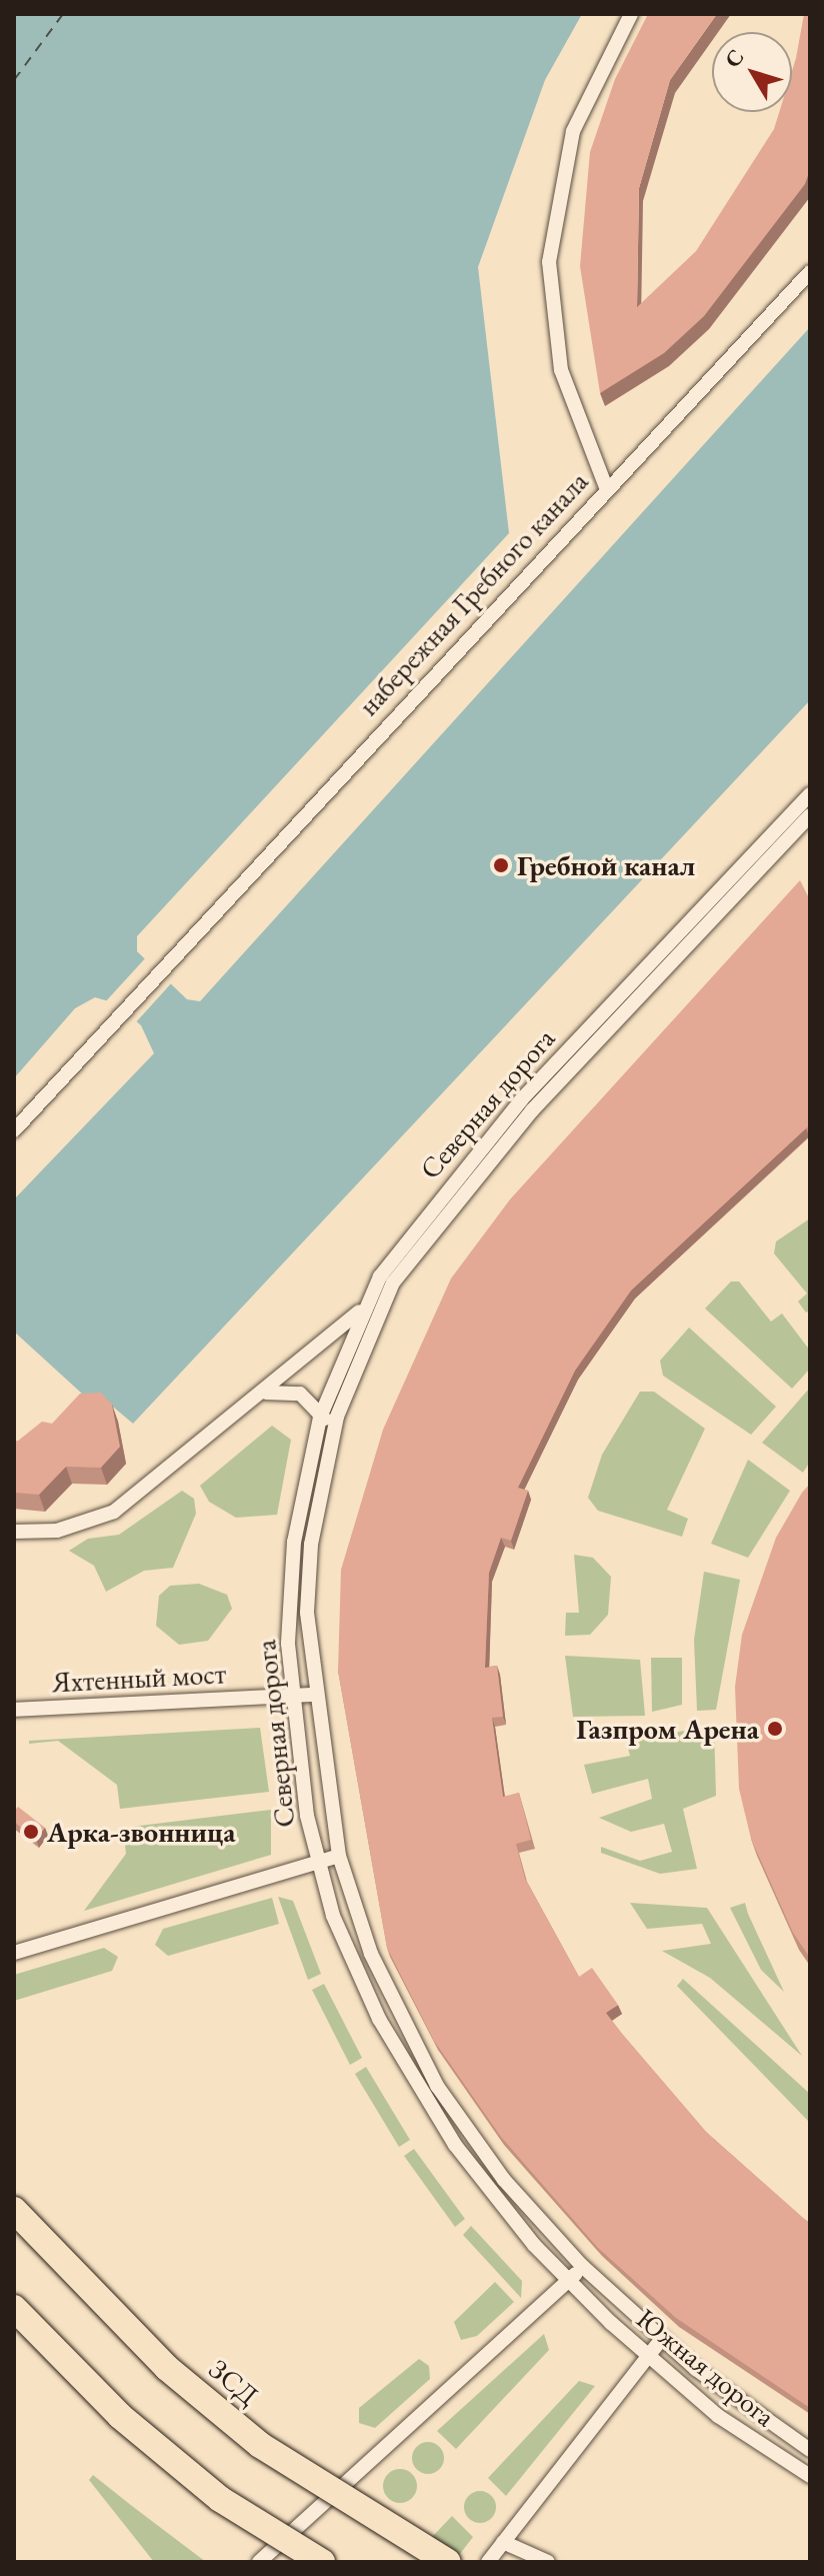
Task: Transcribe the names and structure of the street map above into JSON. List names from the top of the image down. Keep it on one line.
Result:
{"streets":{"highway":["ЗСД"],"street":["набережная Гребного канала","Северная дорога","Яхтенный мост","Южная дорога"]},"crossings":[["Северная дорога","Яхтенный мост"],["Северная дорога","Южная дорога"]],"places":["Гребной канал","Газпром Арена","Арка-звонница"],"north":"top left"}
